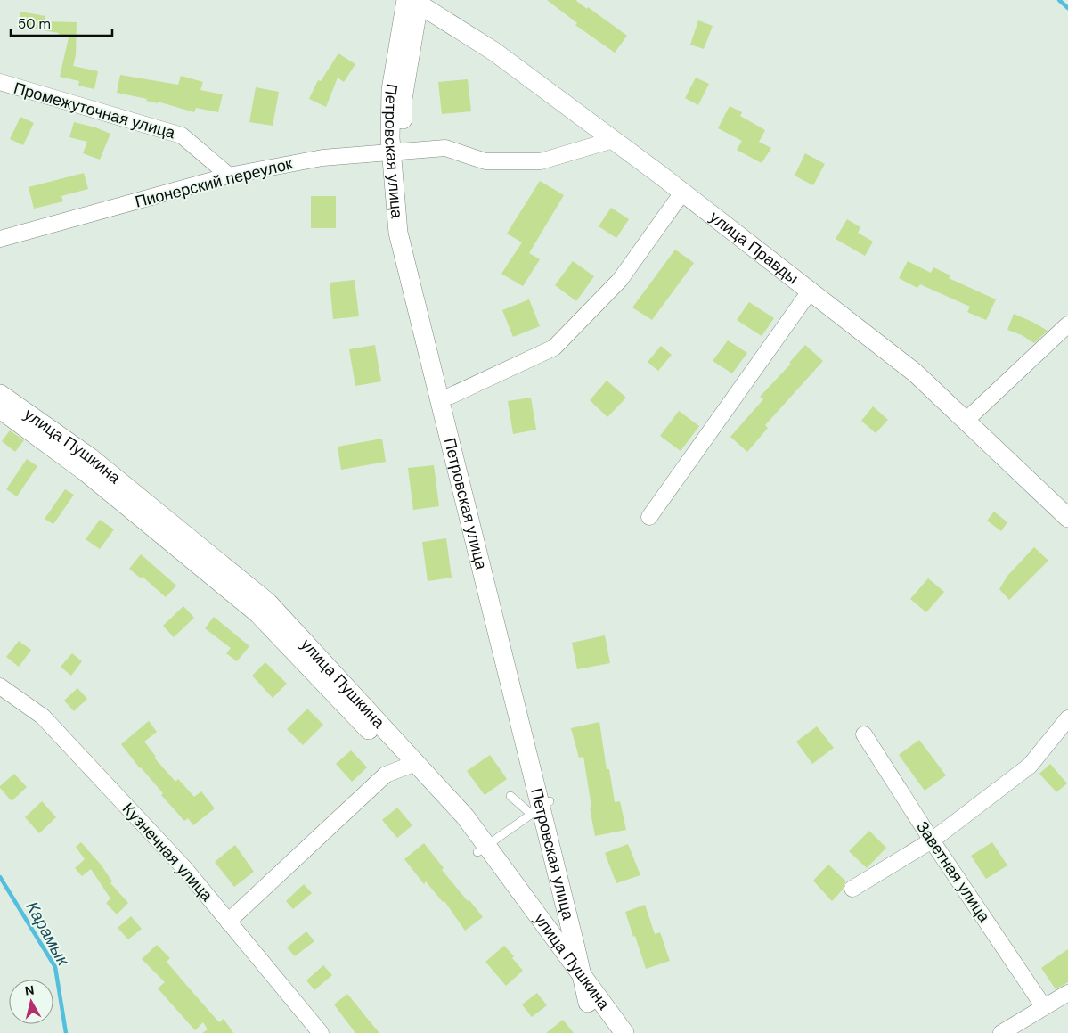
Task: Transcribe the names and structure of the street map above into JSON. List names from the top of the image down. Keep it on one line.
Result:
{"streets":{"street":["Промежуточная улица","Петровская улица","Пионерский переулок","улица Правды","улица Пушкина","Кузнечная улица","Заветная улица"]},"crossings":[["Промежуточная улица","Пионерский переулок"],["Петровская улица","Пионерский переулок"],["Петровская улица","улица Пушкина"],["Пионерский переулок","улица Правды"]],"water":["Карамык"],"scale_bar":"50 m","north":"top"}
